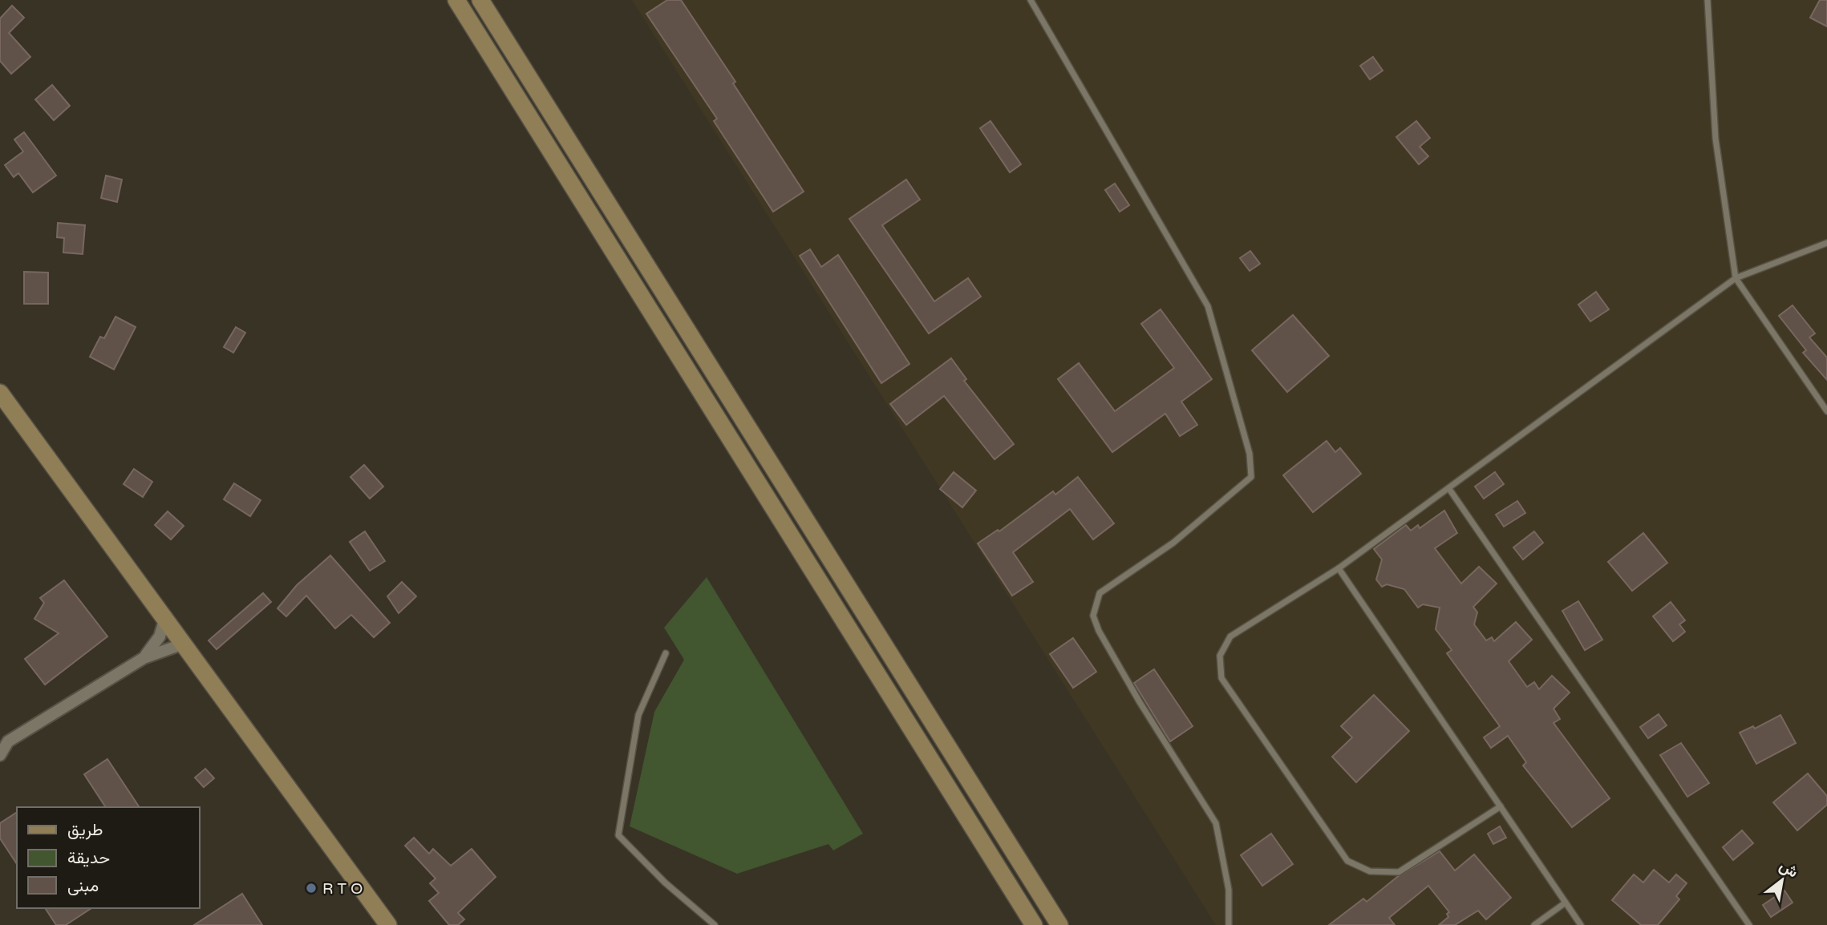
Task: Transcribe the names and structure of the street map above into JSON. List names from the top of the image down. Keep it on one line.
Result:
{"places":["R T O"],"legend":["طريق","حديقة","مبنى"],"north":"top right"}
